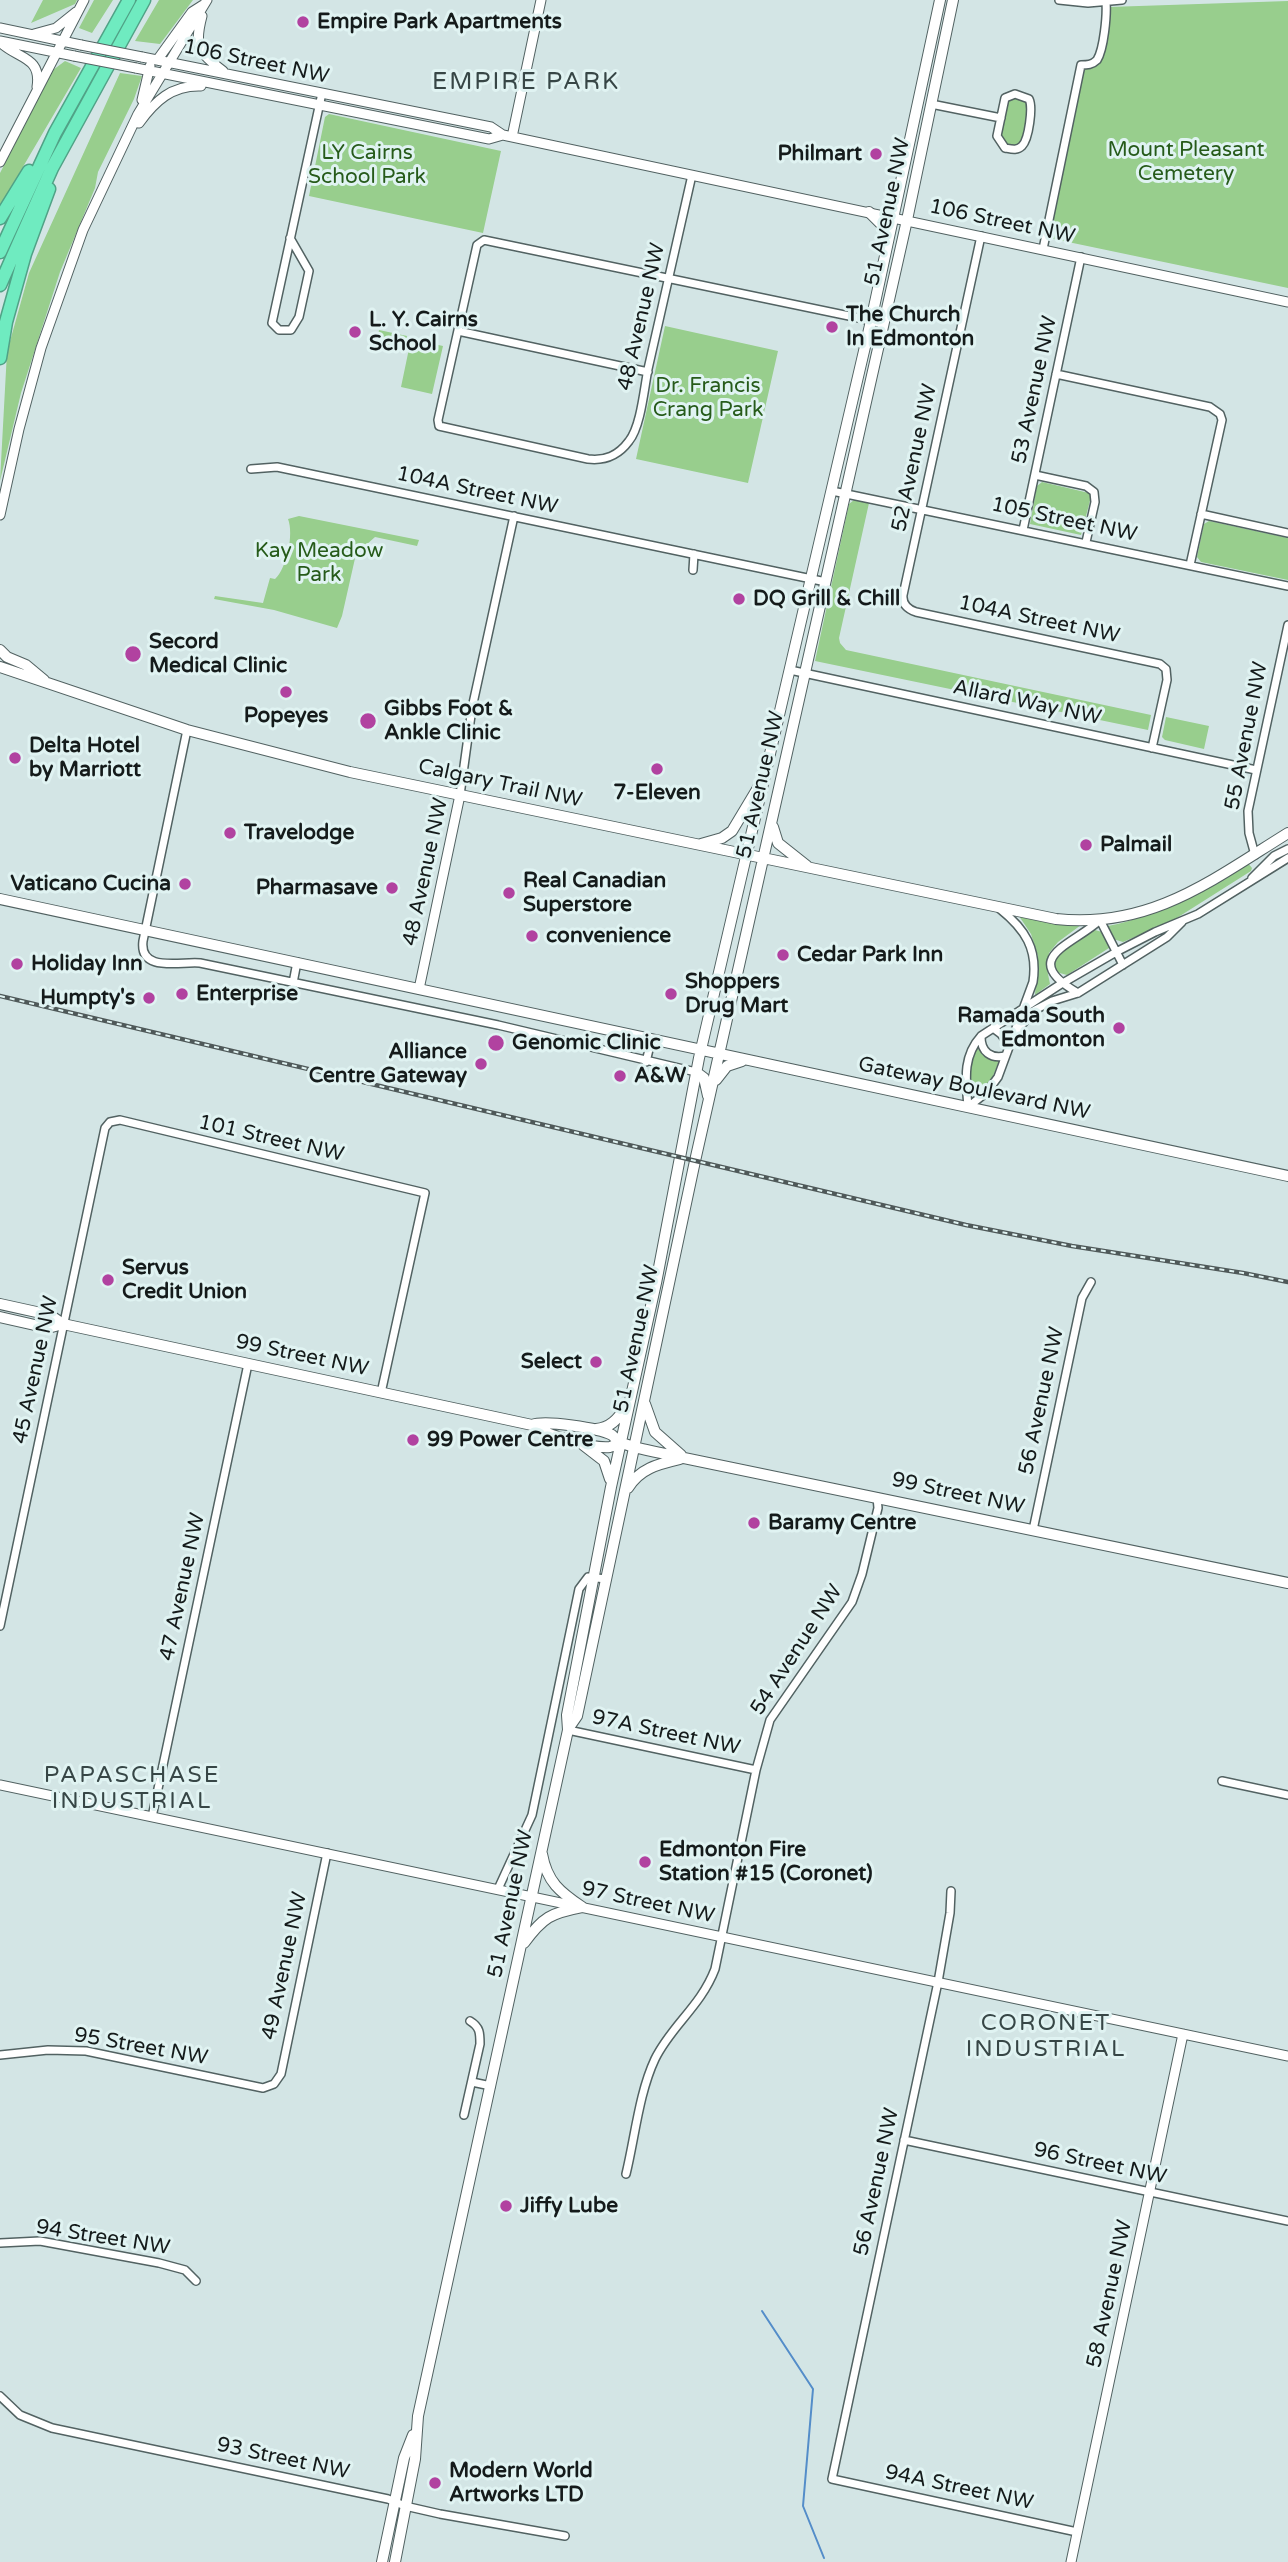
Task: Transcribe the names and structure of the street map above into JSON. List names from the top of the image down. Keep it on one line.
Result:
{"streets":{"main road":["51 Avenue NW","Calgary Trail NW","Gateway Boulevard NW","99 Street NW"],"street":["106 Street NW","48 Avenue NW","53 Avenue NW","52 Avenue NW","104A Street NW","105 Street NW","Allard Way NW","55 Avenue NW","101 Street NW","45 Avenue NW","56 Avenue NW","47 Avenue NW","54 Avenue NW","97A Street NW","97 Street NW","49 Avenue NW","95 Street NW","96 Street NW","94 Street NW","58 Avenue NW","93 Street NW","94A Street NW"]},"crossings":[["106 Street NW","51 Avenue NW"],["106 Street NW","48 Avenue NW"],["106 Street NW","53 Avenue NW"],["106 Street NW","52 Avenue NW"],["51 Avenue NW","104A Street NW"],["51 Avenue NW","105 Street NW"],["51 Avenue NW","Allard Way NW"],["51 Avenue NW","Calgary Trail NW"],["51 Avenue NW","Gateway Boulevard NW"],["51 Avenue NW","99 Street NW"],["51 Avenue NW","97A Street NW"],["51 Avenue NW","97 Street NW"],["51 Avenue NW","93 Street NW"],["48 Avenue NW","104A Street NW"],["48 Avenue NW","Calgary Trail NW"],["48 Avenue NW","Gateway Boulevard NW"],["53 Avenue NW","105 Street NW"],["52 Avenue NW","104A Street NW"],["52 Avenue NW","105 Street NW"],["104A Street NW","Allard Way NW"],["Allard Way NW","55 Avenue NW"],["55 Avenue NW","Calgary Trail NW"],["101 Street NW","99 Street NW"],["101 Street NW","45 Avenue NW"],["99 Street NW","45 Avenue NW"],["99 Street NW","56 Avenue NW"],["99 Street NW","47 Avenue NW"],["99 Street NW","54 Avenue NW"],["56 Avenue NW","97 Street NW"],["56 Avenue NW","96 Street NW"],["56 Avenue NW","94A Street NW"],["47 Avenue NW","97 Street NW"],["54 Avenue NW","97A Street NW"],["54 Avenue NW","97 Street NW"],["97 Street NW","49 Avenue NW"],["97 Street NW","58 Avenue NW"],["49 Avenue NW","95 Street NW"],["96 Street NW","58 Avenue NW"],["58 Avenue NW","94A Street NW"]],"districts":["EMPIRE PARK","PAPASCHASE INDUSTRIAL","CORONET INDUSTRIAL"],"parks":["Mount Pleasant Cemetery","LY Cairns School Park","Dr. Francis Crang Park","Kay Meadow Park"],"places":["Empire Park Apartments","Philmart","The Church In Edmonton","L. Y. Cairns School","DQ Grill & Chill","Secord Medical Clinic","Popeyes","Gibbs Foot & Ankle Clinic","Delta Hotel by Marriott","7-Eleven","Travelodge","Palmail","Vaticano Cucina","Pharmasave","Real Canadian Superstore","convenience","Cedar Park Inn","Holiday Inn","Enterprise","Shoppers Drug Mart","Humpty's","Ramada South Edmonton","Genomic Clinic","Alliance Centre Gateway","A&W","Servus Credit Union","Select","99 Power Centre","Baramy Centre","Edmonton Fire Station #15 (Coronet)","Jiffy Lube","Modern World Artworks LTD"]}
